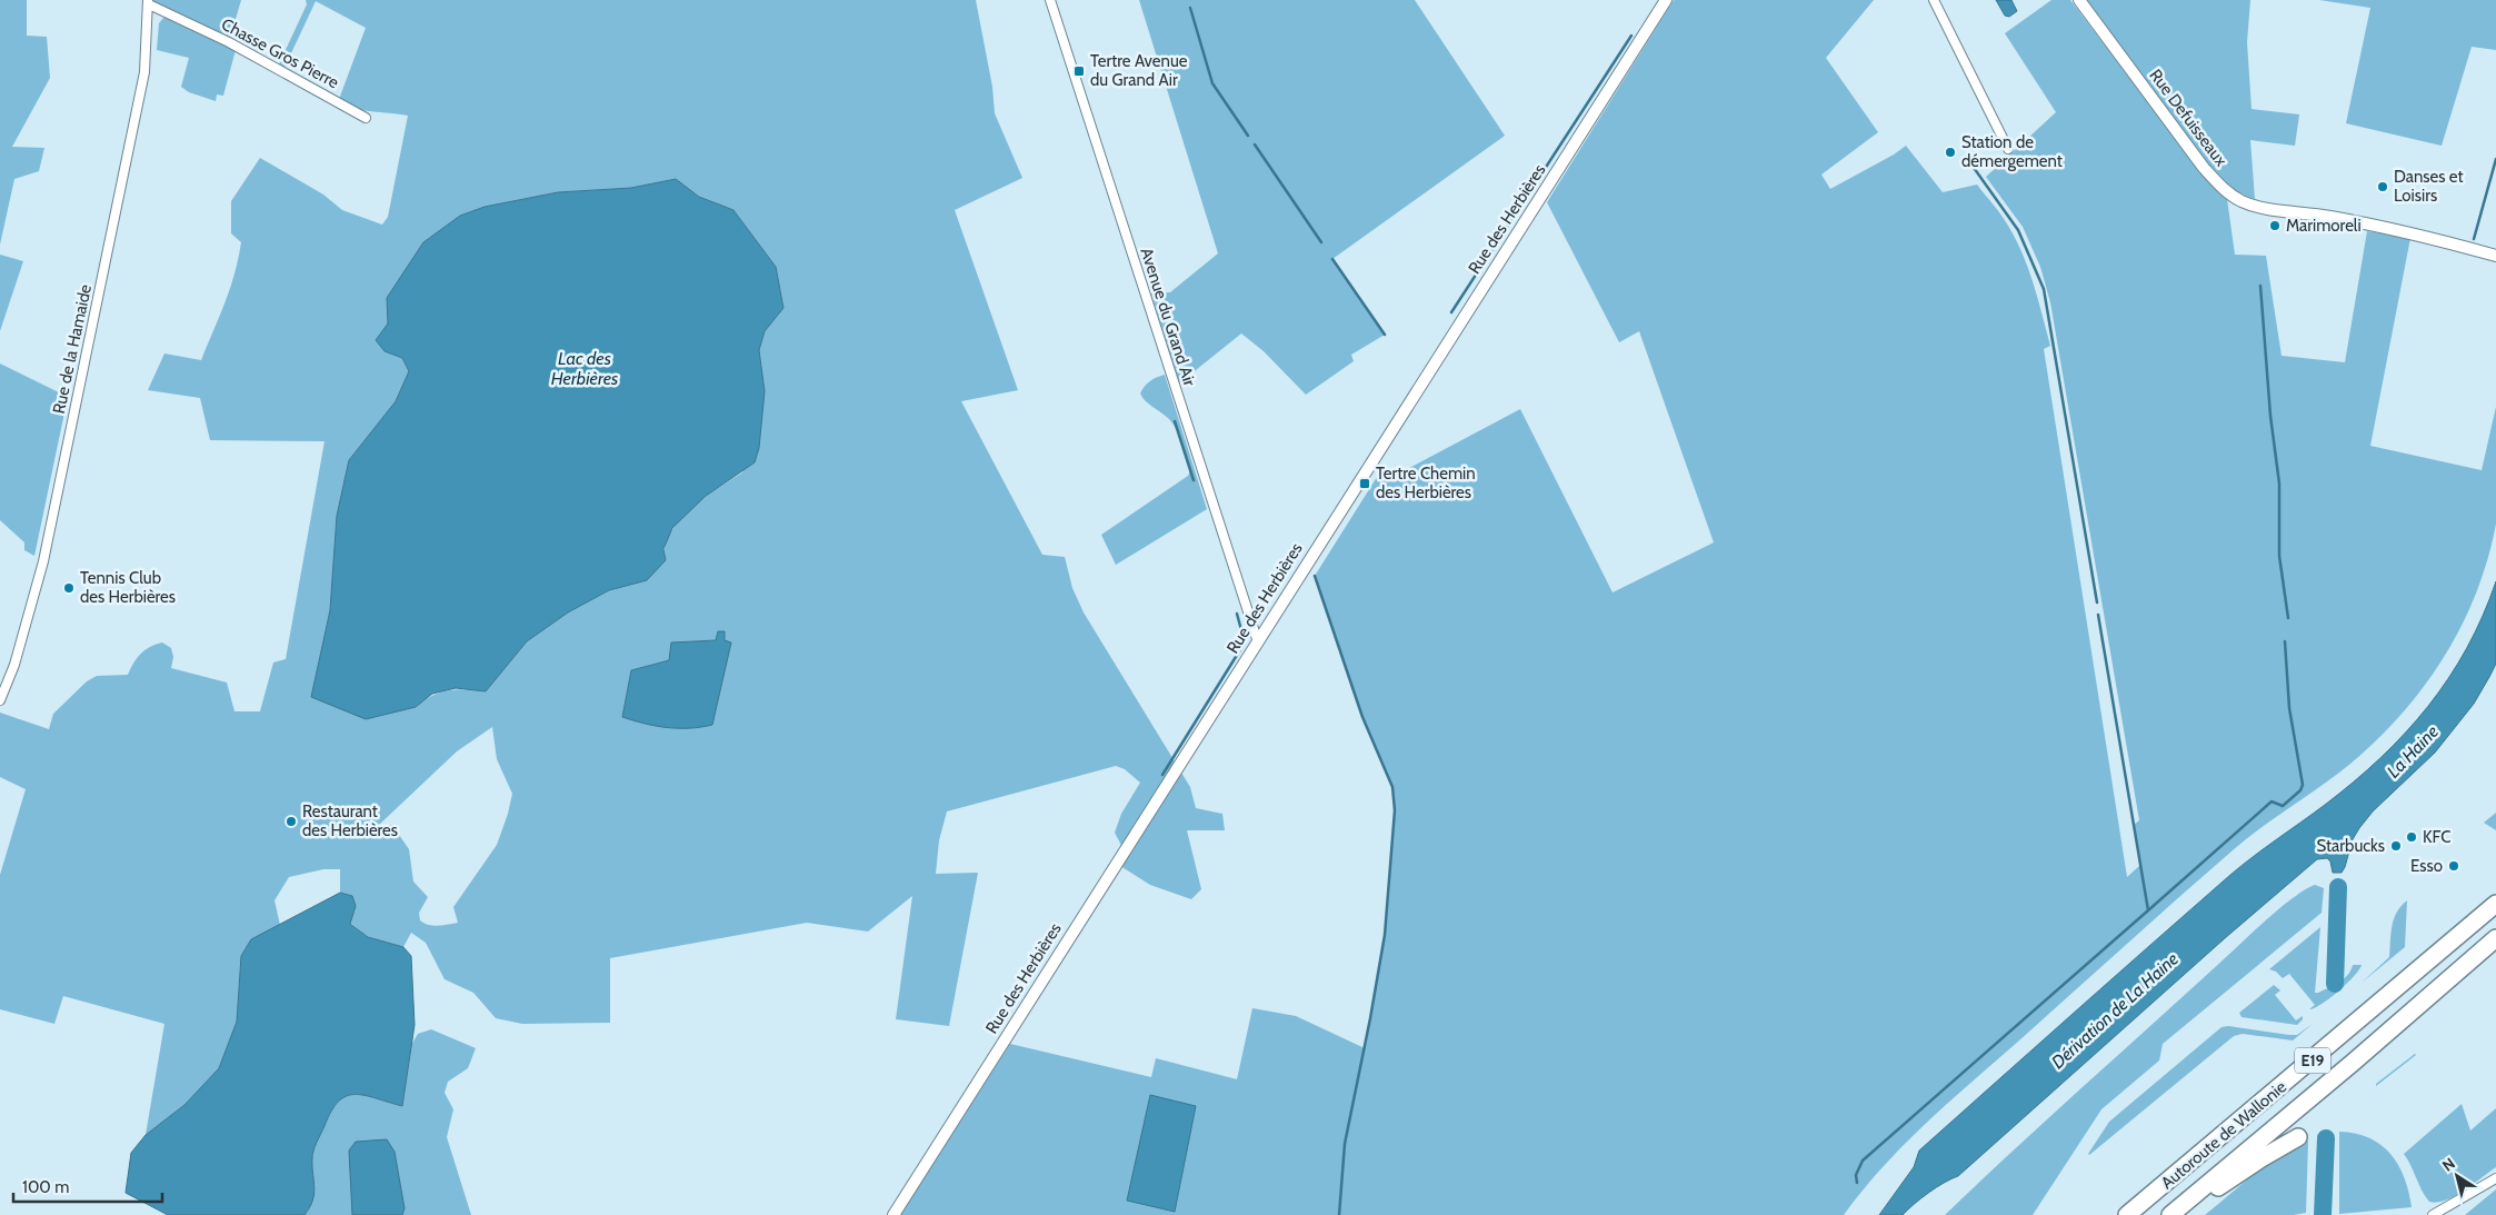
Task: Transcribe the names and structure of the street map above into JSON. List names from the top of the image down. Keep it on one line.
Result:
{"streets":{"highway":["E19","Autoroute de Wallonie"],"street":["Chasse Gros Pierre","Rue Defuisseaux","Rue des Herbières","Avenue du Grand Air","Rue de la Hamaide"]},"crossings":[["Chasse Gros Pierre","Rue de la Hamaide"],["Rue des Herbières","Avenue du Grand Air"]],"water":["Lac des Herbières","La Haine","Dérivation de La Haine"],"places":{"transit":["Tertre Avenue du Grand Air","Tertre Chemin des Herbières"],"other":["Station de démergement","Danses et Loisirs","Marimoreli","Tennis Club des Herbières","Restaurant des Herbières","KFC","Starbucks","Esso"]},"scale_bar":"100 m","north":"top left"}
